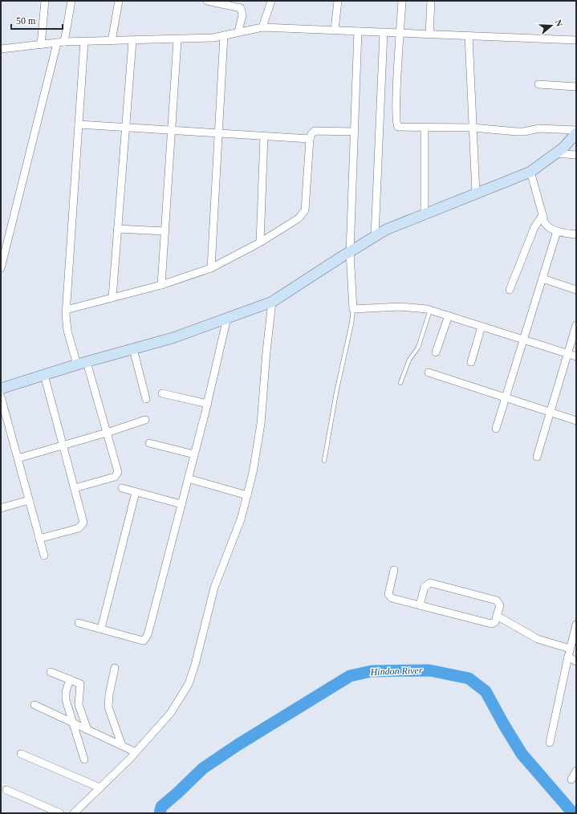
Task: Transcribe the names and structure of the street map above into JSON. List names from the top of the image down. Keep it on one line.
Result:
{"water":["Hindon River"],"scale_bar":"50 m","north":"right"}
